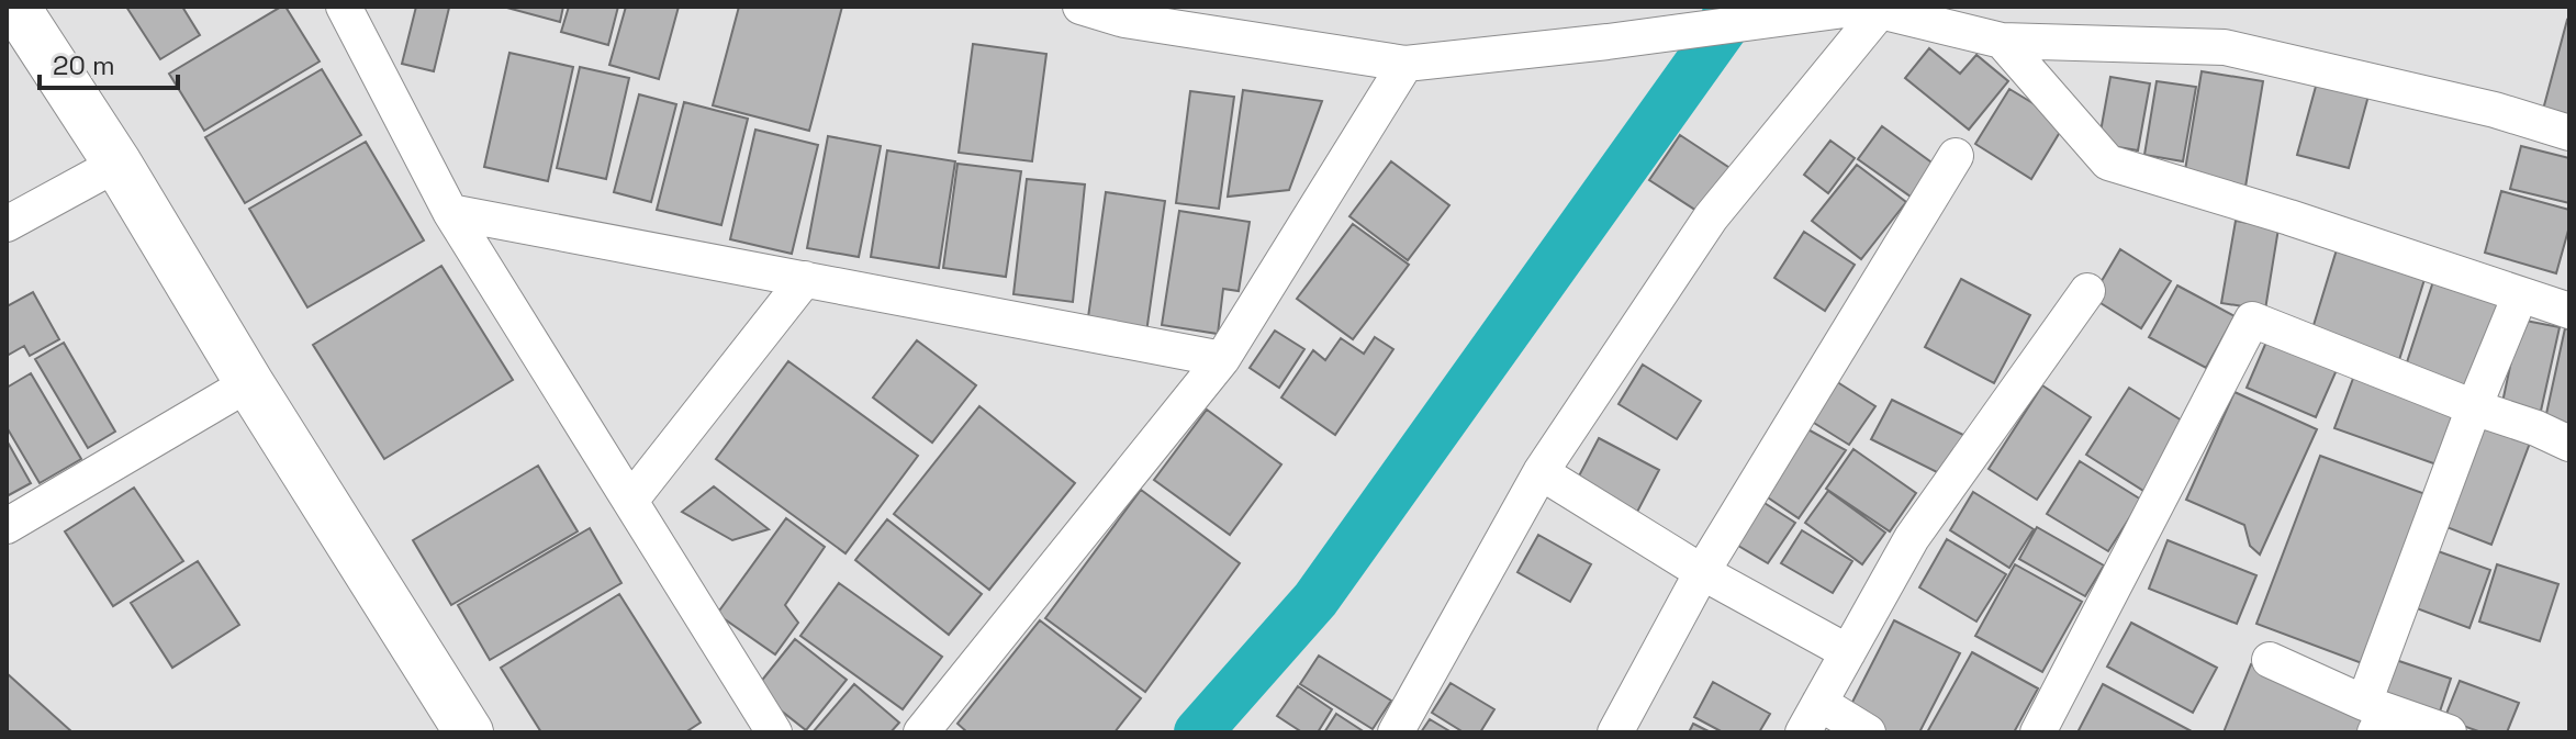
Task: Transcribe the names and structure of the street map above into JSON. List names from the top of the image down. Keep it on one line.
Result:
{"scale_bar":"20 m"}
